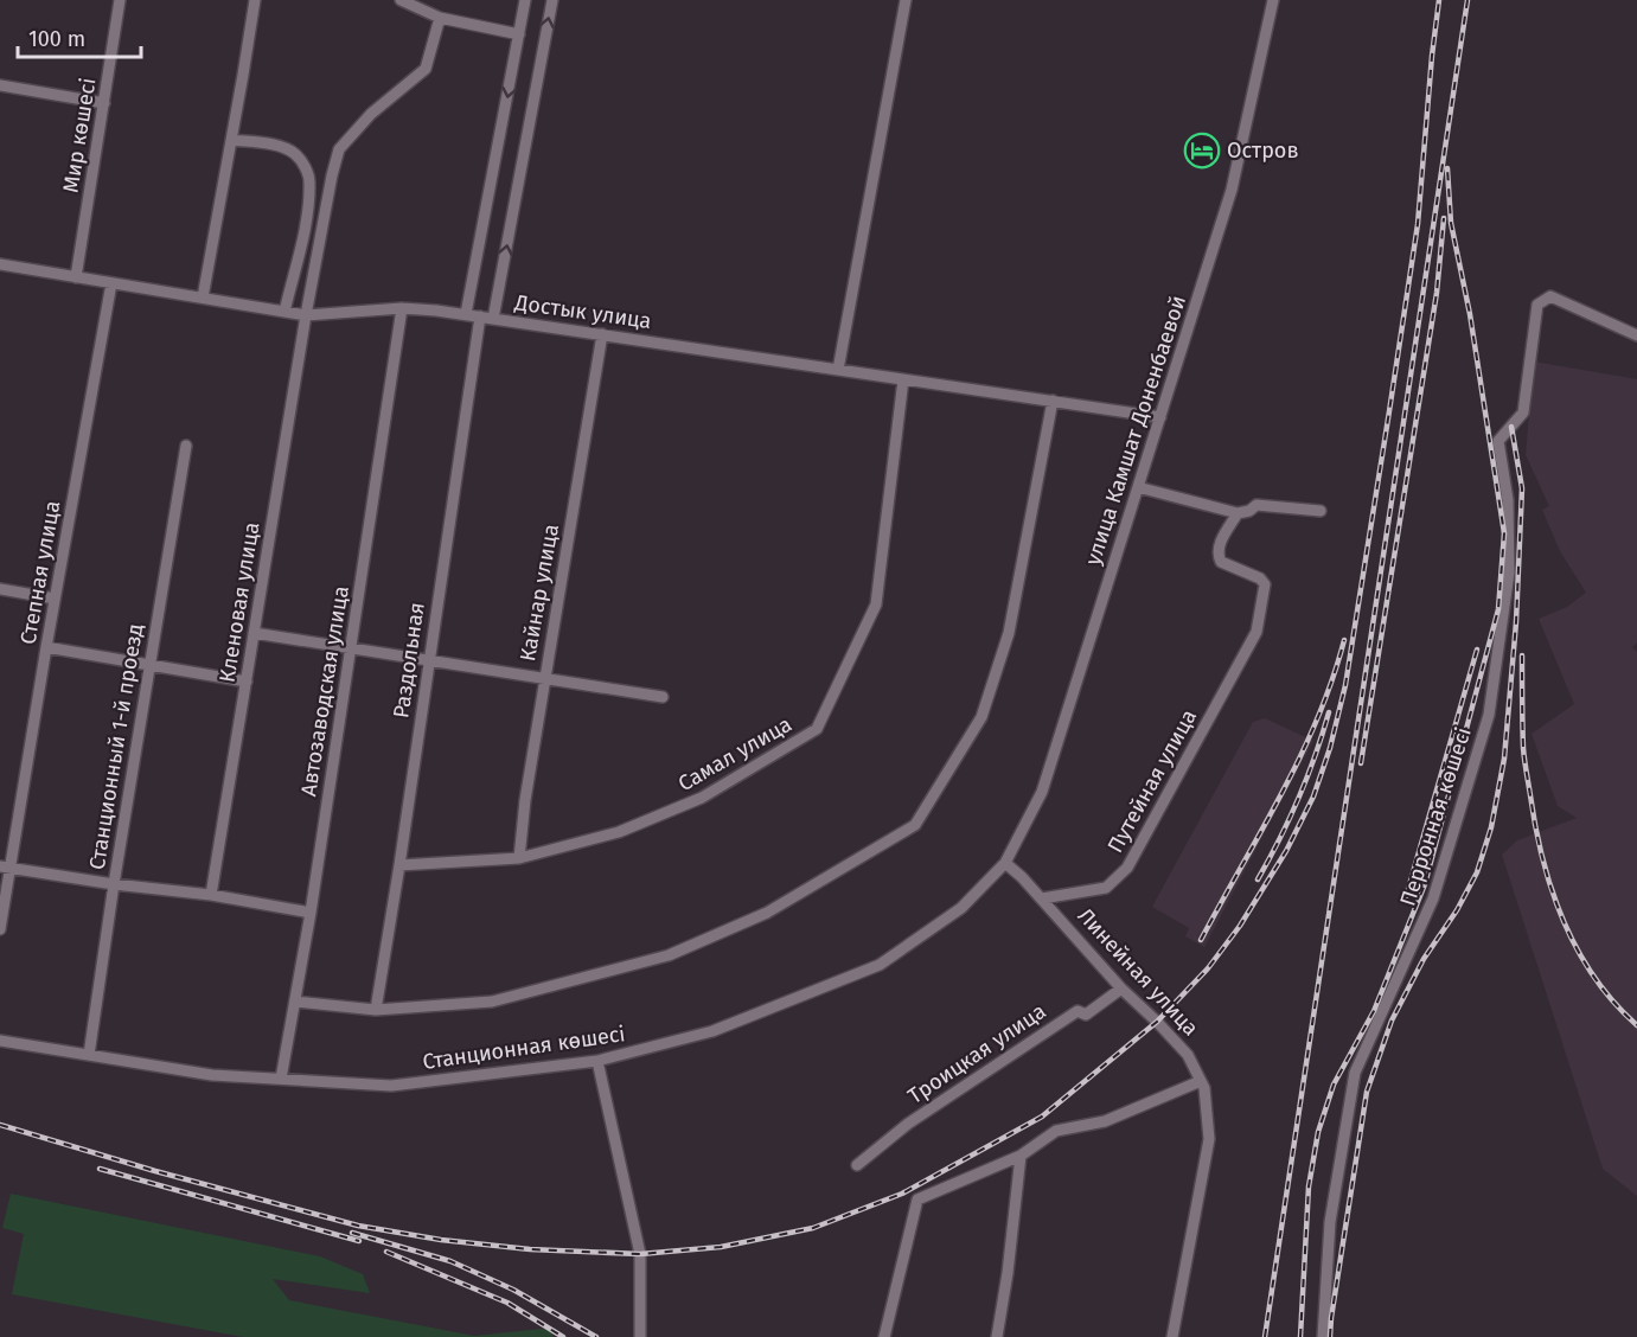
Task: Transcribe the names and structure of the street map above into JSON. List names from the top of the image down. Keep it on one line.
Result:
{"streets":{"street":["Мир көшесі","Достык улица","улица Камшат Доненбаевой","Степная улица","Кайнар улица","Кленовая улица","Раздольная","Автозаводская улица","Станционный 1-й проезд","Самал улица","Путейная улица","Перронная көшесі","Линейная улица","Станционная көшесі","Троицкая улица"]},"crossings":[["Мир көшесі","Достык улица"],["Достык улица","улица Камшат Доненбаевой"],["Достык улица","Степная улица"],["Достык улица","Кайнар улица"],["Достык улица","Кленовая улица"],["Достык улица","Раздольная"],["Достык улица","Автозаводская улица"],["Достык улица","Самал улица"],["улица Камшат Доненбаевой","Линейная улица"],["улица Камшат Доненбаевой","Станционная көшесі"],["Кайнар улица","Самал улица"],["Раздольная","Самал улица"],["Автозаводская улица","Станционная көшесі"],["Станционный 1-й проезд","Станционная көшесі"],["Путейная улица","Линейная улица"],["Линейная улица","Станционная көшесі"],["Линейная улица","Троицкая улица"]],"places":{"hotel":["Остров"]},"scale_bar":"100 m"}
